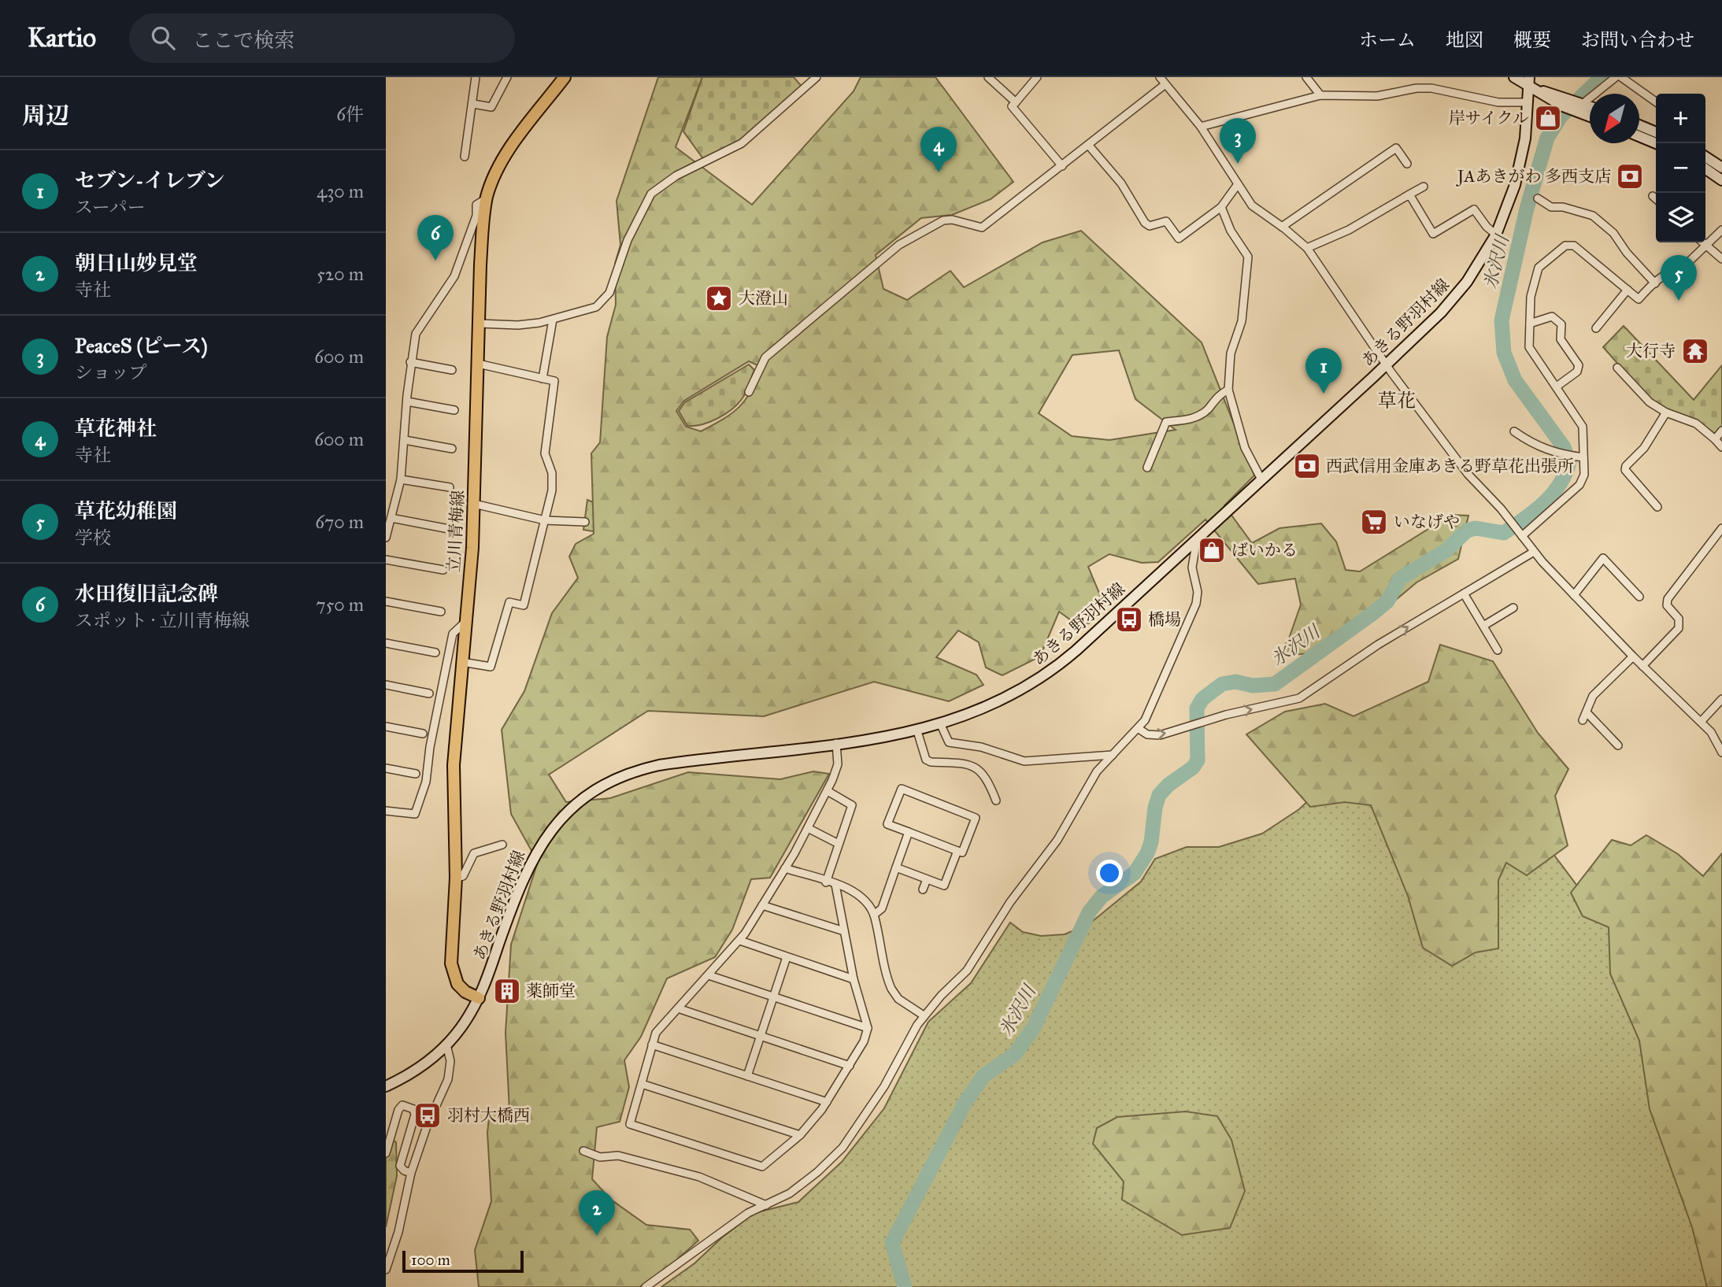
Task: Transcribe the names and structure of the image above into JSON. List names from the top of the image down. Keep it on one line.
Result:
{"streets":{"main road":["あきる野羽村線","立川青梅線"]},"crossings":[["あきる野羽村線","立川青梅線"]],"districts":["草花"],"water":["氷沢川"],"places":{"shop":["岸サイクル","ばいかる"],"bank":["JAあきがわ 多西支店","西武信用金庫あきる野草花出張所"],"place":["大澄山"],"temple":["大行寺"],"supermarket":["いなげや"],"bus stop":["橋場","羽村大橋西"],"building":["薬師堂"]},"scale_bar":"100 m","north":"bottom left","page":{"header":"Kartio","search":"ここで検索","nav":["ホーム","地図","概要","お問い合わせ"],"heading":["周辺","6件"],"map_buttons":["+","−"],"pins":["3","4","6","5","1","2"],"list":[{"mark":"1","name":"セブン-イレブン","note":"スーパー","value":"430 m"},{"mark":"2","name":"朝日山妙見堂","note":"寺社","value":"520 m"},{"mark":"3","name":"PeaceS (ピース)","note":"ショップ","value":"600 m"},{"mark":"4","name":"草花神社","note":"寺社","value":"600 m"},{"mark":"5","name":"草花幼稚園","note":"学校","value":"670 m"},{"mark":"6","name":"水田復旧記念碑","note":"スポット · 立川青梅線","value":"750 m"}],"scale":"100 m"}}
